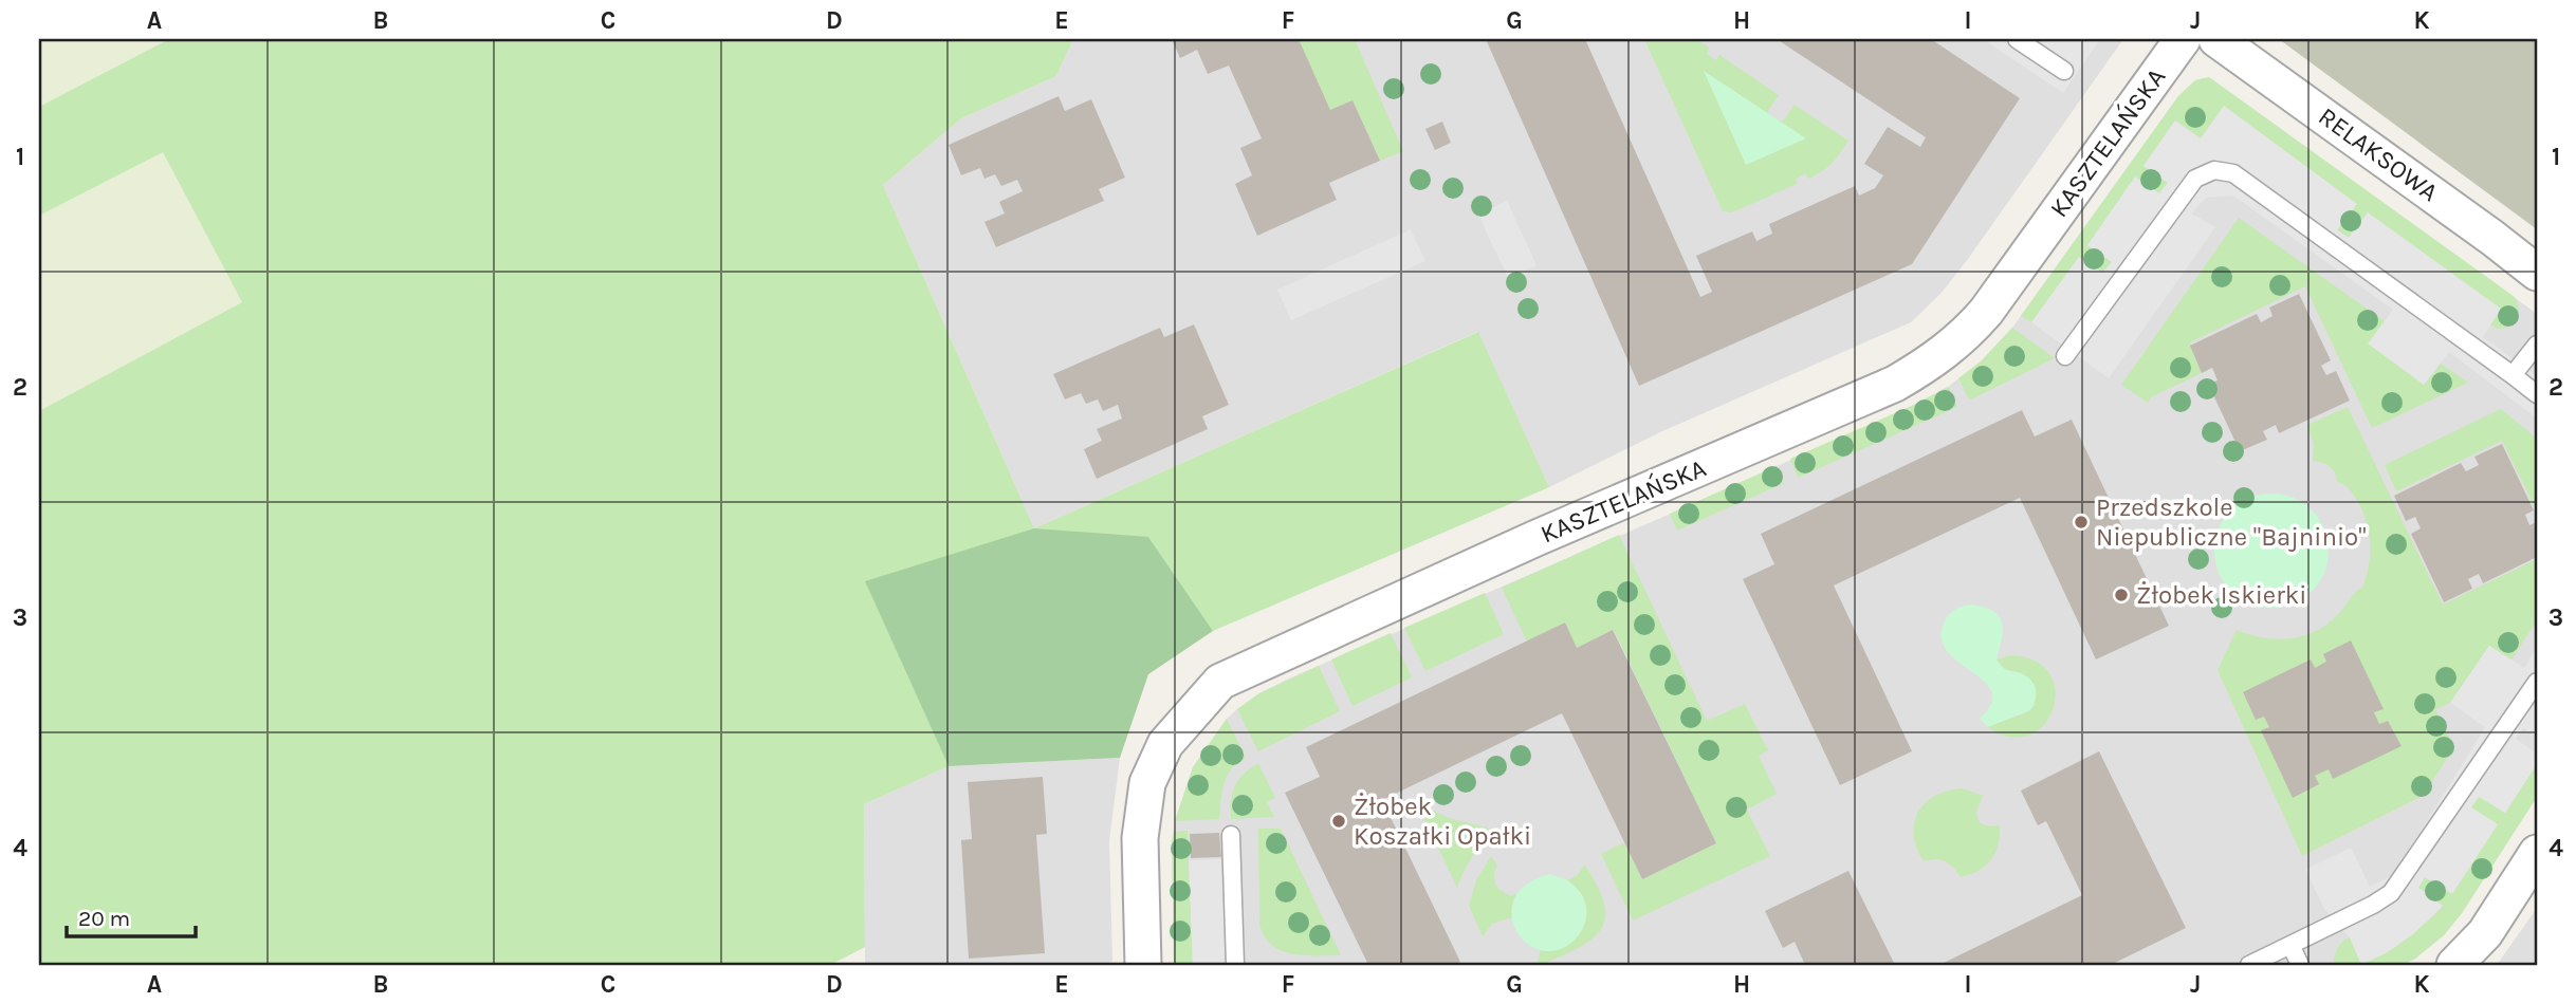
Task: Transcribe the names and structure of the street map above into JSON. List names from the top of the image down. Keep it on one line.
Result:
{"streets":{"street":["KASZTELAŃSKA","RELAKSOWA"]},"places":["Przedszkole Niepubliczne \"Bajninio\"","Żłobek Iskierki","Żłobek Koszałki Opałki"],"scale_bar":"20 m","grid":{"columns":["A","B","C","D","E","F","G","H","I","J","K"],"rows":["1","2","3","4"]}}
